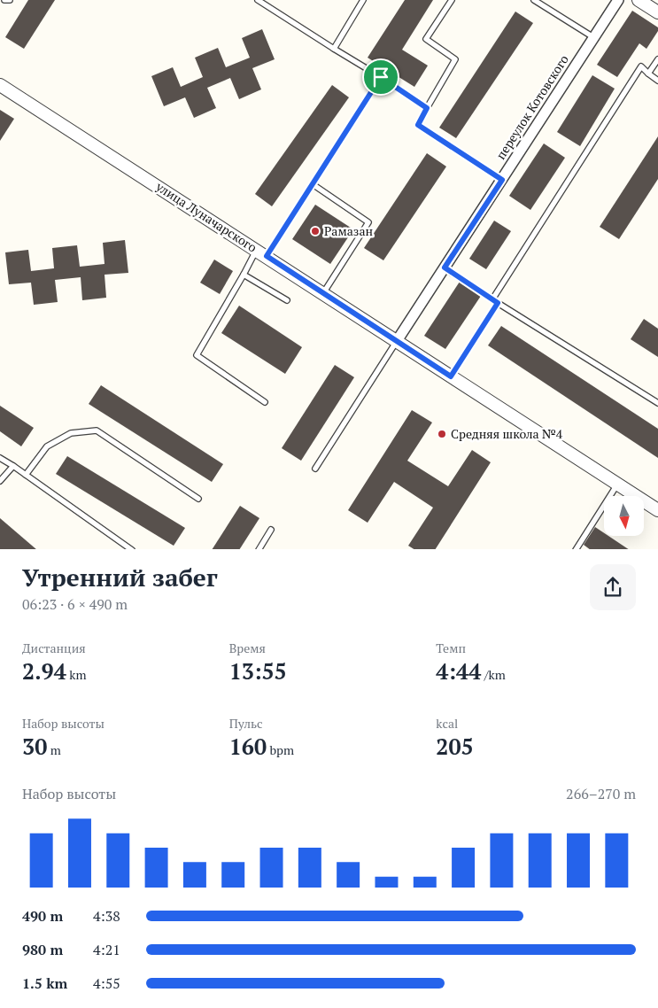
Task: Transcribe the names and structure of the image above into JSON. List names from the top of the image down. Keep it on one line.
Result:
{"streets":{"street":["переулок Котовского","улица Луначарского"]},"crossings":[["переулок Котовского","улица Луначарского"]],"places":["Рамазан","Средняя школа №4"],"north":"bottom","page":{"heading":["Утренний забег","06:23 · 6 × 490 m"],"stats":[["Дистанция","2.94 km"],["Время","13:55"],["Темп","4:44 /km"],["Набор высоты","30 m"],["Пульс","160 bpm"],["kcal","205"]],"chart":["Набор высоты","266–270 m"],"list":[{"name":"490 m","note":"4:38"},{"name":"980 m","note":"4:21"},{"name":"1.5 km","note":"4:55"}]}}
